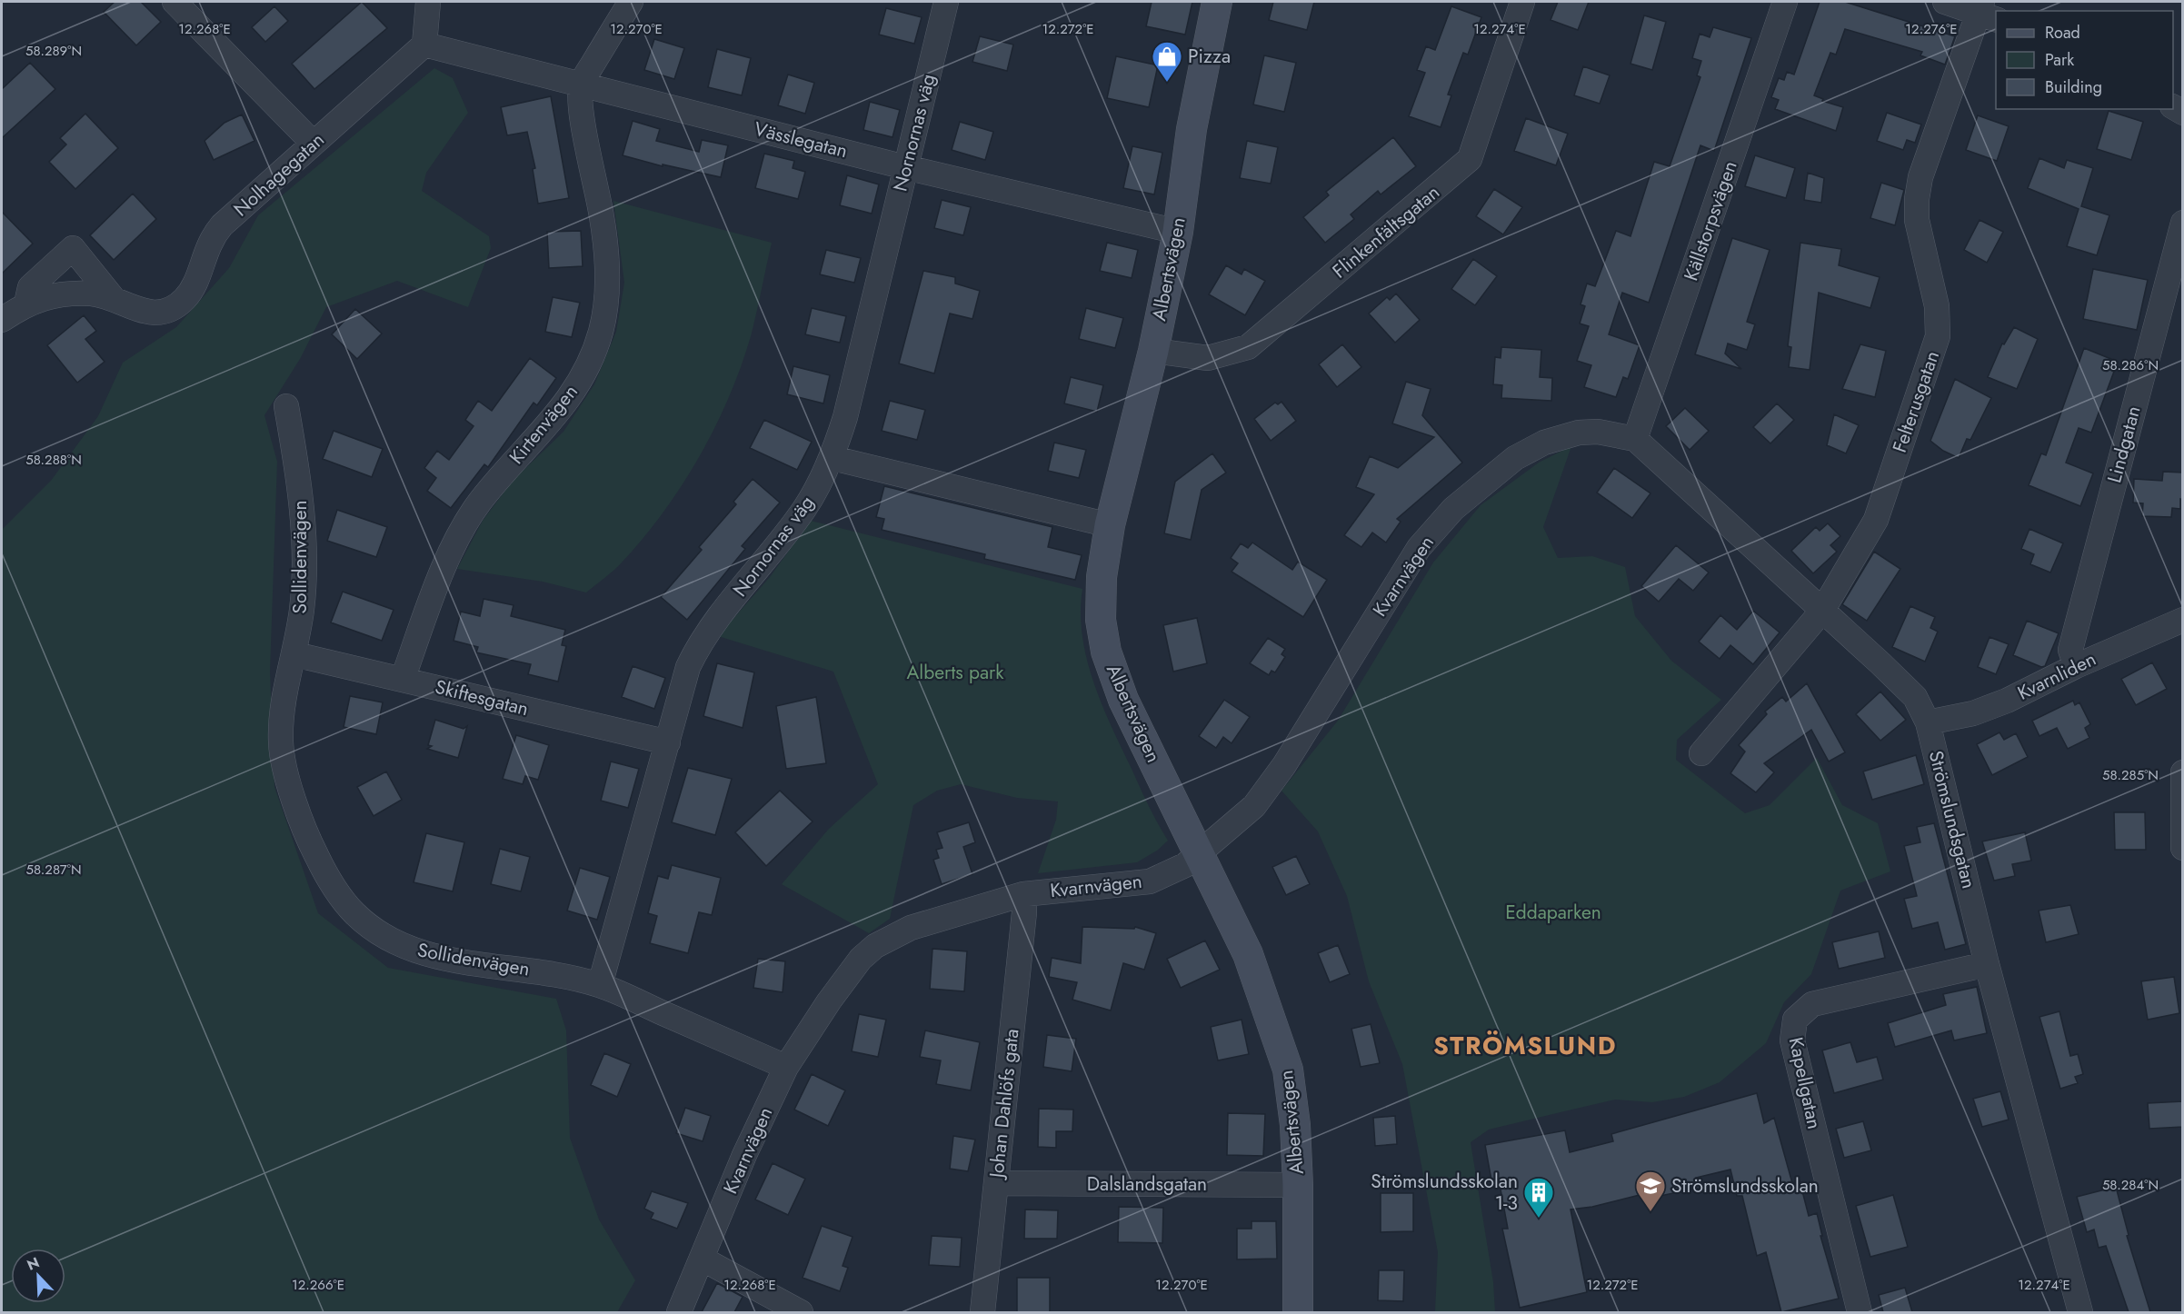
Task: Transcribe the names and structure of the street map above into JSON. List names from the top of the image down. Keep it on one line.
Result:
{"streets":{"street":["Nornornas väg","Vässlegatan","Nolhagegatan","Källstorpsvägen","Flinkenfältsgatan","Albertsvägen","Felterusgatan","Kirtenvägen","Lindgatan","Sollidenvägen","Kvarnvägen","Kvarnliden","Skiftesgatan","Strömslundsgatan","Kapellgatan","Johan Dahlöfs gata","Dalslandsgatan"]},"crossings":[["Nornornas väg","Vässlegatan"],["Nornornas väg","Sollidenvägen"],["Nornornas väg","Skiftesgatan"],["Vässlegatan","Nolhagegatan"],["Vässlegatan","Albertsvägen"],["Vässlegatan","Kirtenvägen"],["Källstorpsvägen","Kvarnvägen"],["Källstorpsvägen","Strömslundsgatan"],["Flinkenfältsgatan","Albertsvägen"],["Albertsvägen","Kvarnvägen"],["Albertsvägen","Dalslandsgatan"],["Felterusgatan","Strömslundsgatan"],["Kirtenvägen","Skiftesgatan"],["Lindgatan","Kvarnliden"],["Sollidenvägen","Kvarnvägen"],["Sollidenvägen","Skiftesgatan"],["Kvarnvägen","Strömslundsgatan"],["Kvarnvägen","Johan Dahlöfs gata"],["Kvarnliden","Strömslundsgatan"],["Strömslundsgatan","Kapellgatan"],["Johan Dahlöfs gata","Dalslandsgatan"]],"districts":["STRÖMSLUND"],"parks":["Alberts park","Eddaparken"],"places":{"shop":["Pizza"],"school or university":["Strömslundsskolan"],"building":["Strömslundsskolan 1-3"]},"legend":["Road","Park","Building"],"north":"top left","coordinates":["12.268°E","12.270°E","12.272°E","12.274°E","12.276°E","58.289°N","58.286°N","58.288°N","58.285°N","58.287°N","58.284°N","12.266°E"]}
